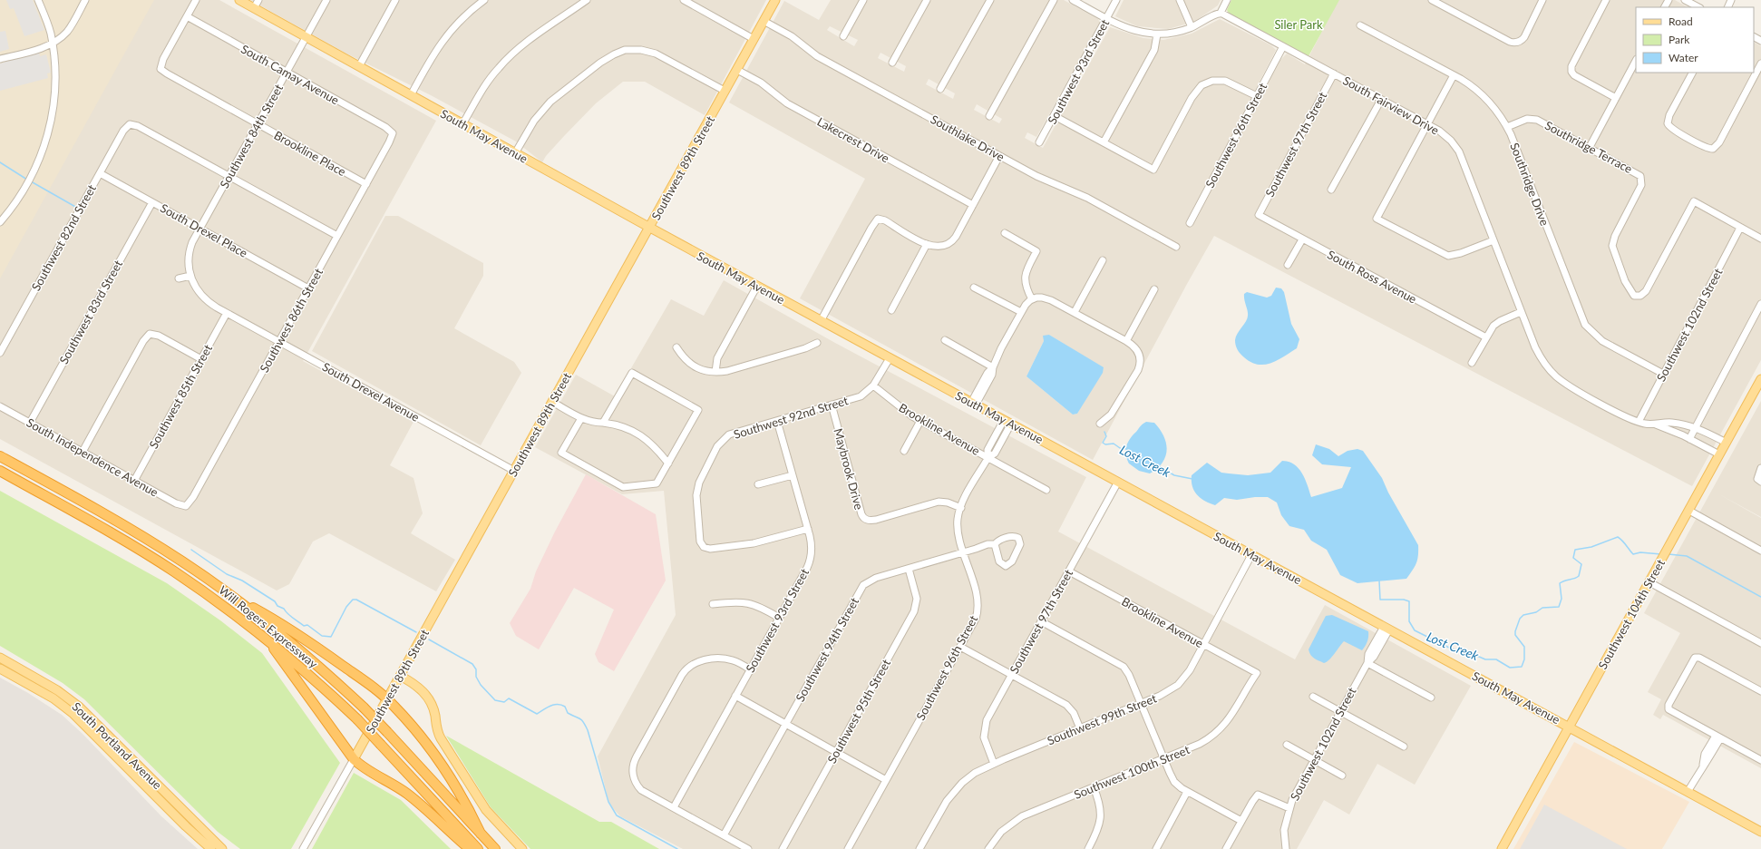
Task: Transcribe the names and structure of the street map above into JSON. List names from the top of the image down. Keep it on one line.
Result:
{"streets":{"highway":["Will Rogers Expressway"],"main road":["South May Avenue","Southwest 89th Street","Southwest 104th Street","South Portland Avenue"],"street":["Southwest 93rd Street","South Camay Avenue","South Fairview Drive","Southwest 96th Street","Southwest 84th Street","Southlake Drive","Lakecrest Drive","Southwest 97th Street","Southridge Terrace","Brookline Place","Southridge Drive","South Drexel Place","Southwest 82nd Street","South Ross Avenue","Southwest 83rd Street","Southwest 86th Street","Southwest 102nd Street","South Drexel Avenue","Southwest 85th Street","Southwest 92nd Street","Brookline Avenue","South Independence Avenue","Maybrook Drive","Southwest 94th Street","Southwest 95th Street","Southwest 99th Street","Southwest 100th Street"]},"crossings":[["Southwest 93rd Street","Southwest 92nd Street"],["South Camay Avenue","Southwest 84th Street"],["South Camay Avenue","Brookline Place"],["South Camay Avenue","Southwest 86th Street"],["South Fairview Drive","Southwest 96th Street"],["South Fairview Drive","Southwest 97th Street"],["South Fairview Drive","Southwest 102nd Street"],["South Fairview Drive","Southwest 104th Street"],["Southwest 96th Street","South May Avenue"],["Southwest 96th Street","Brookline Avenue"],["Southwest 96th Street","Maybrook Drive"],["Southwest 96th Street","Southwest 94th Street"],["Southwest 84th Street","South May Avenue"],["Southwest 84th Street","Brookline Place"],["Southwest 84th Street","South Drexel Place"],["Southwest 84th Street","Southwest 82nd Street"],["Southwest 84th Street","South Drexel Avenue"],["Southwest 84th Street","Southwest 85th Street"],["South May Avenue","Southwest 97th Street"],["South May Avenue","Southwest 89th Street"],["South May Avenue","Southwest 102nd Street"],["South May Avenue","Southwest 92nd Street"],["South May Avenue","Southwest 104th Street"],["South May Avenue","Southwest 99th Street"],["Southlake Drive","Southwest 89th Street"],["Lakecrest Drive","Southwest 89th Street"],["Southwest 97th Street","South Ross Avenue"],["Southwest 97th Street","Brookline Avenue"],["Southwest 97th Street","Southwest 99th Street"],["Southridge Terrace","Southridge Drive"],["Southridge Terrace","Southwest 102nd Street"],["Brookline Place","Southwest 86th Street"],["Southwest 89th Street","South Drexel Avenue"],["Southridge Drive","Southwest 102nd Street"],["South Drexel Place","Southwest 82nd Street"],["South Drexel Place","Southwest 83rd Street"],["South Drexel Place","Southwest 86th Street"],["Southwest 83rd Street","South Independence Avenue"],["Southwest 86th Street","South Drexel Avenue"],["Southwest 86th Street","South Independence Avenue"],["South Drexel Avenue","Southwest 85th Street"],["Southwest 85th Street","South Independence Avenue"],["Southwest 92nd Street","Brookline Avenue"],["Southwest 92nd Street","Maybrook Drive"],["Brookline Avenue","Southwest 99th Street"],["Brookline Avenue","Southwest 100th Street"],["Southwest 94th Street","Southwest 95th Street"]],"water":["Lost Creek"],"parks":["Siler Park"],"legend":["Road","Park","Water"]}
